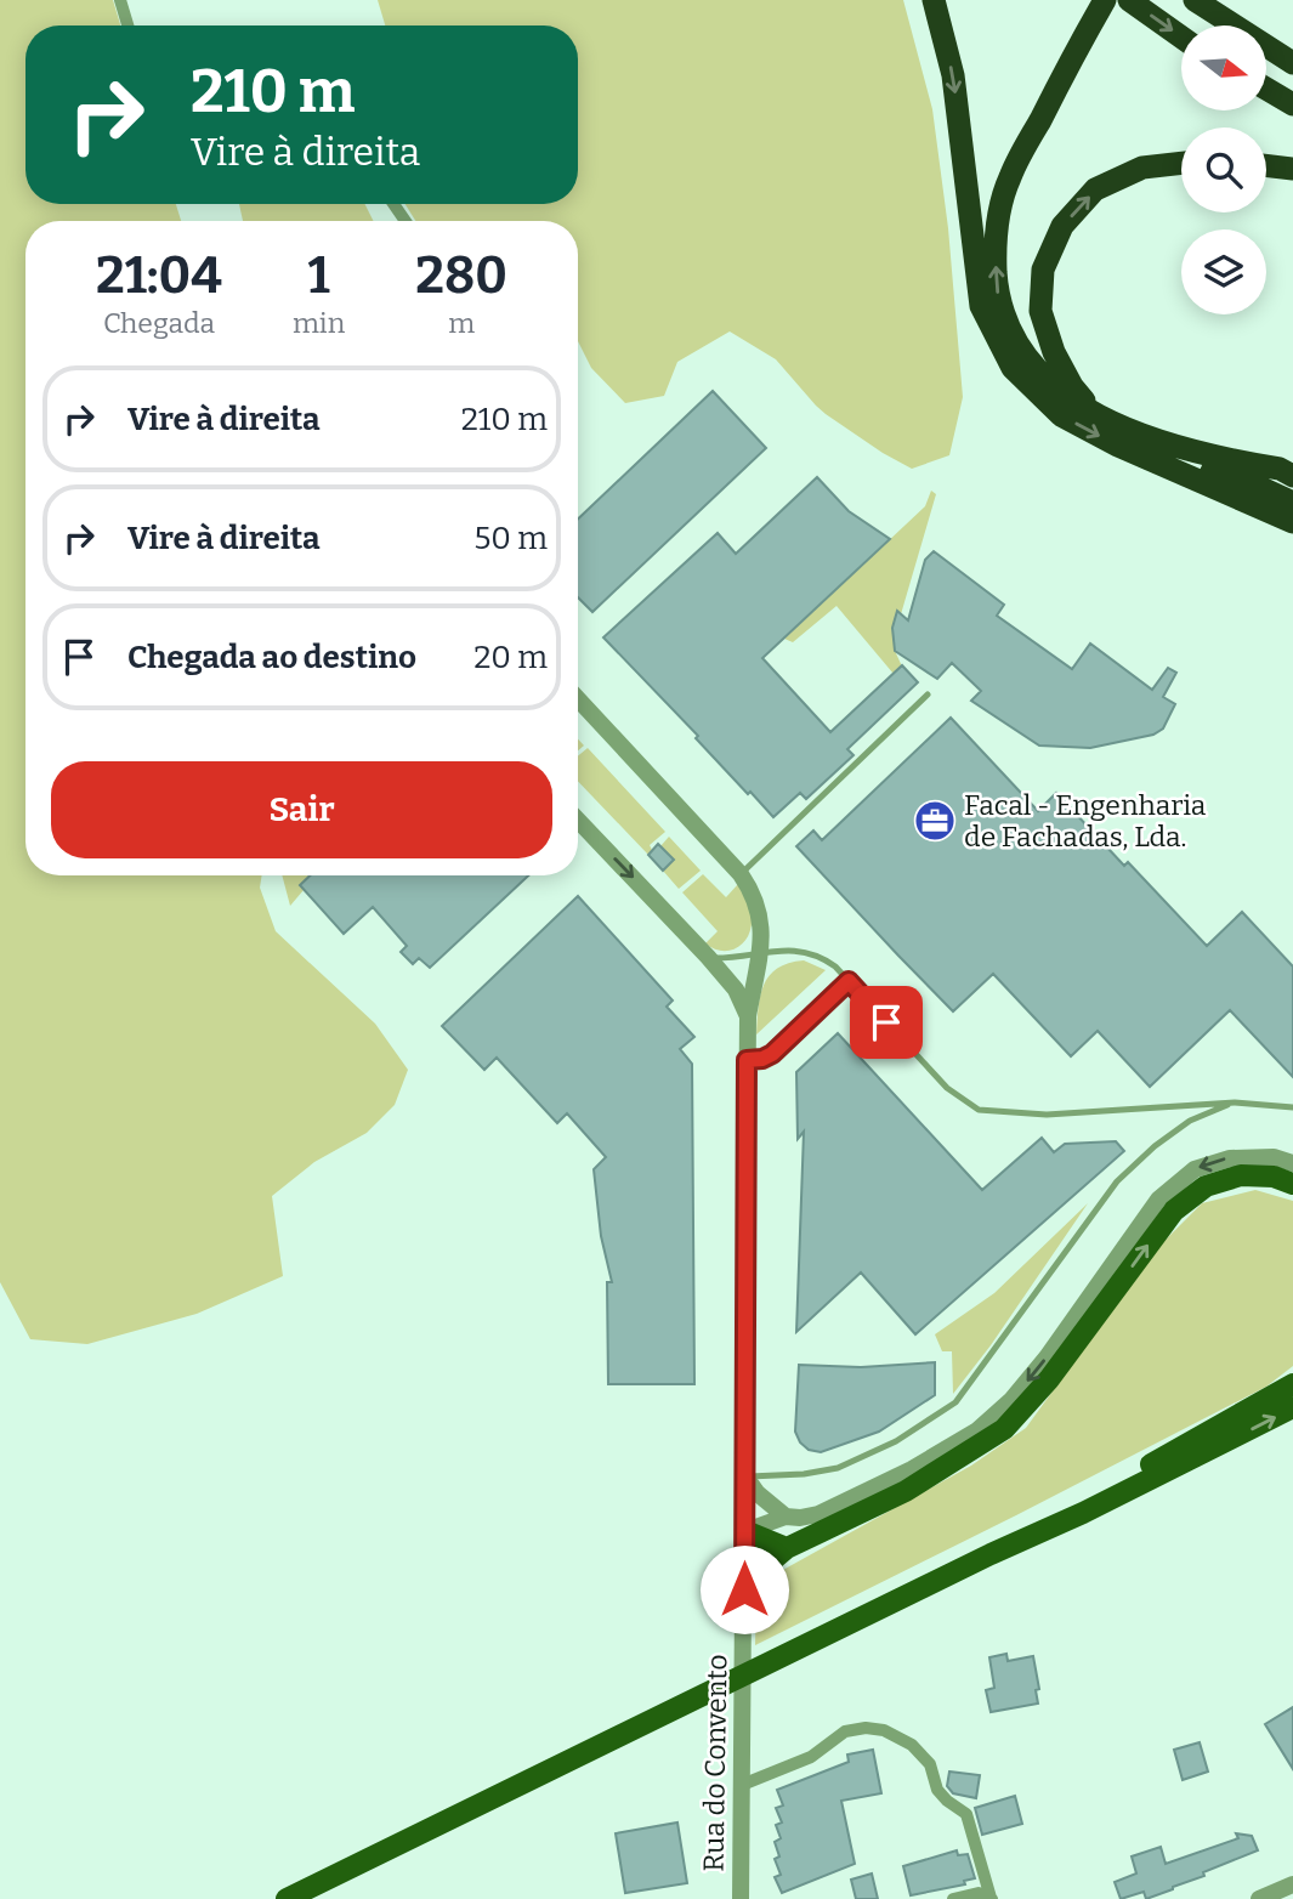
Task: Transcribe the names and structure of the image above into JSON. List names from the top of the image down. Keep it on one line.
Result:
{"streets":{"street":["Rua do Convento"]},"places":{"office":["Facal - Engenharia de Fachadas, Lda."]},"north":"right","page":{"turn":["210 m","Vire à direita"],"eta":["21:04","Chegada","1","min","280","m"],"list":[{"name":"Vire à direita","value":"210 m"},{"name":"Vire à direita","value":"50 m"},{"name":"Chegada ao destino","value":"20 m"}],"buttons":"Sair"}}
